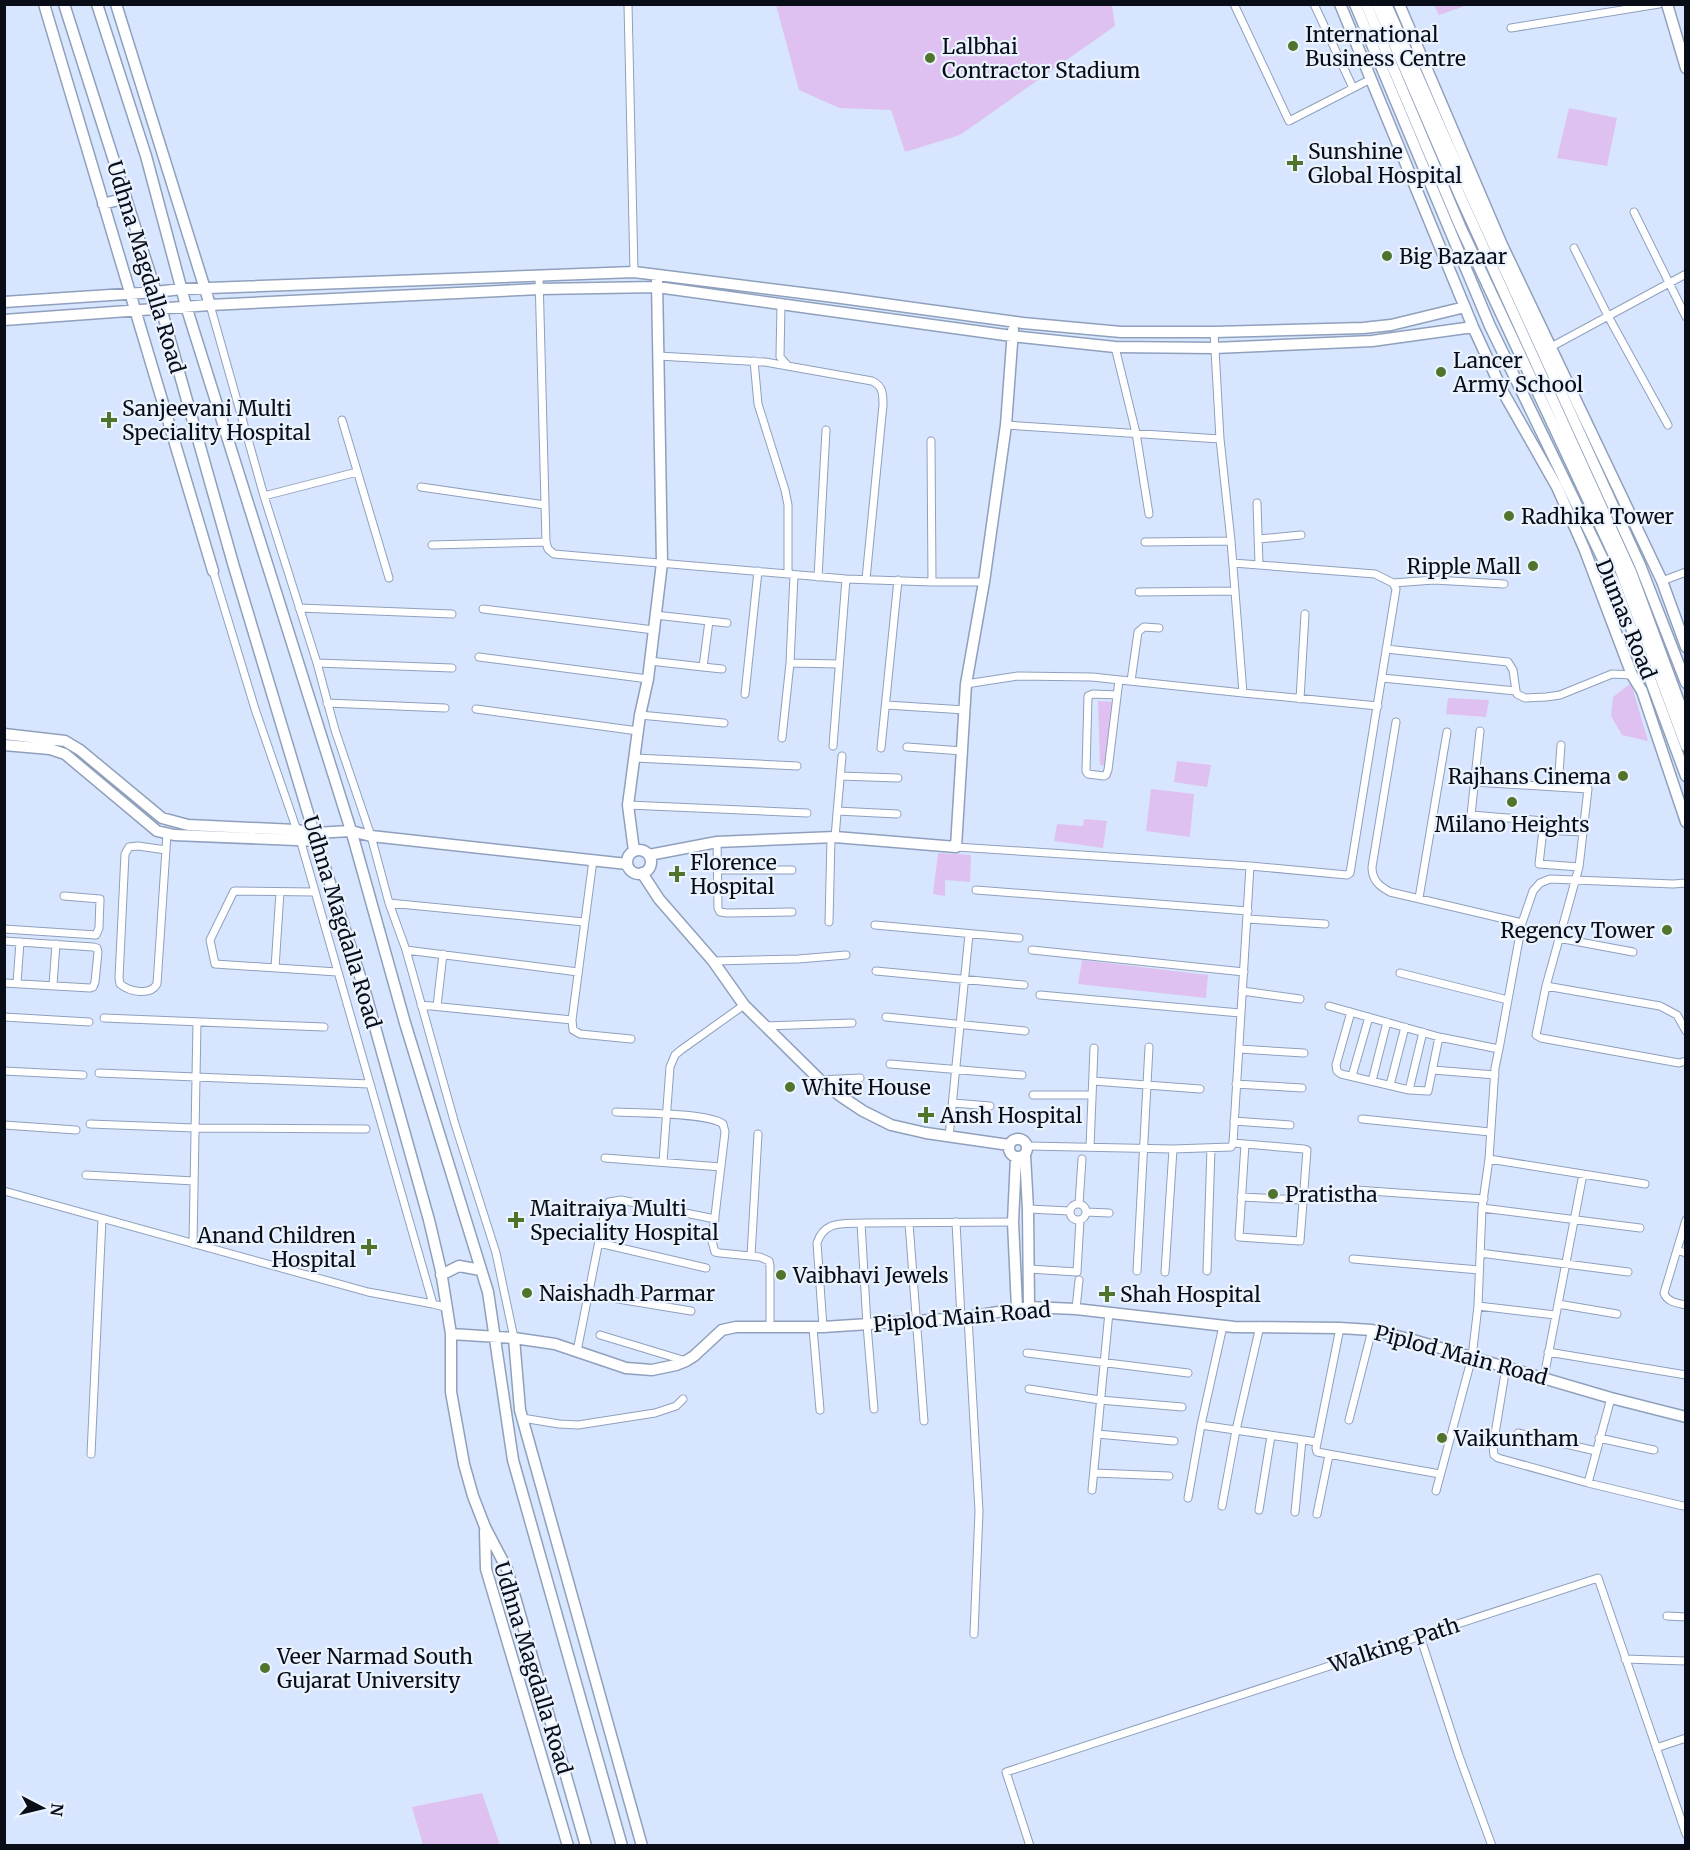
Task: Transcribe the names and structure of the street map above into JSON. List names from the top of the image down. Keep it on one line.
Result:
{"streets":{"street":["Udhna Magdalla Road","Dumas Road","Piplod Main Road","Walking Path"]},"crossings":[["Udhna Magdalla Road","Piplod Main Road"]],"places":{"other":["International Business Centre","Lalbhai Contractor Stadium","Big Bazaar","Lancer Army School","Radhika Tower","Ripple Mall","Rajhans Cinema","Milano Heights","Regency Tower","White House","Pratistha","Vaibhavi Jewels","Naishadh Parmar","Vaikuntham","Veer Narmad South Gujarat University"],"health":["Sunshine Global Hospital","Sanjeevani Multi Speciality Hospital","Florence Hospital","Ansh Hospital","Maitraiya Multi Speciality Hospital","Anand Children Hospital","Shah Hospital"]},"north":"right"}
